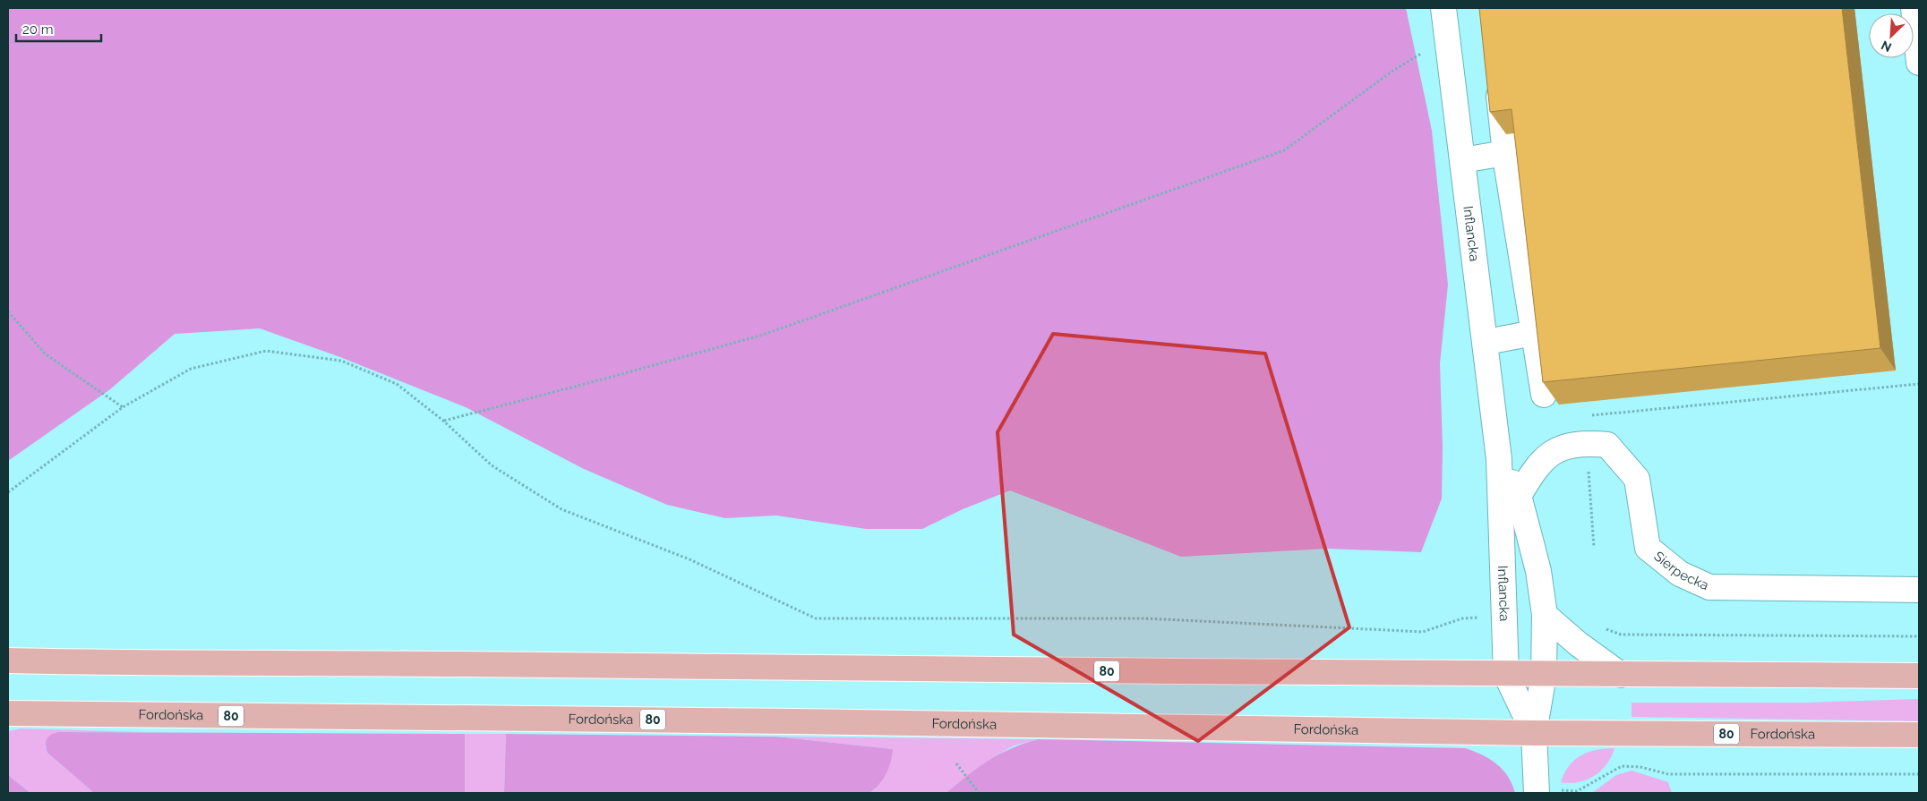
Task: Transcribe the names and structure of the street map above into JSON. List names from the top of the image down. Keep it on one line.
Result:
{"streets":{"main road":["80","Fordońska"],"street":["Inflancka","Sierpecka"]},"crossings":[["Inflancka","Sierpecka"],["Inflancka","80"],["Inflancka","Fordońska"]],"scale_bar":"20 m","north":"bottom left"}
